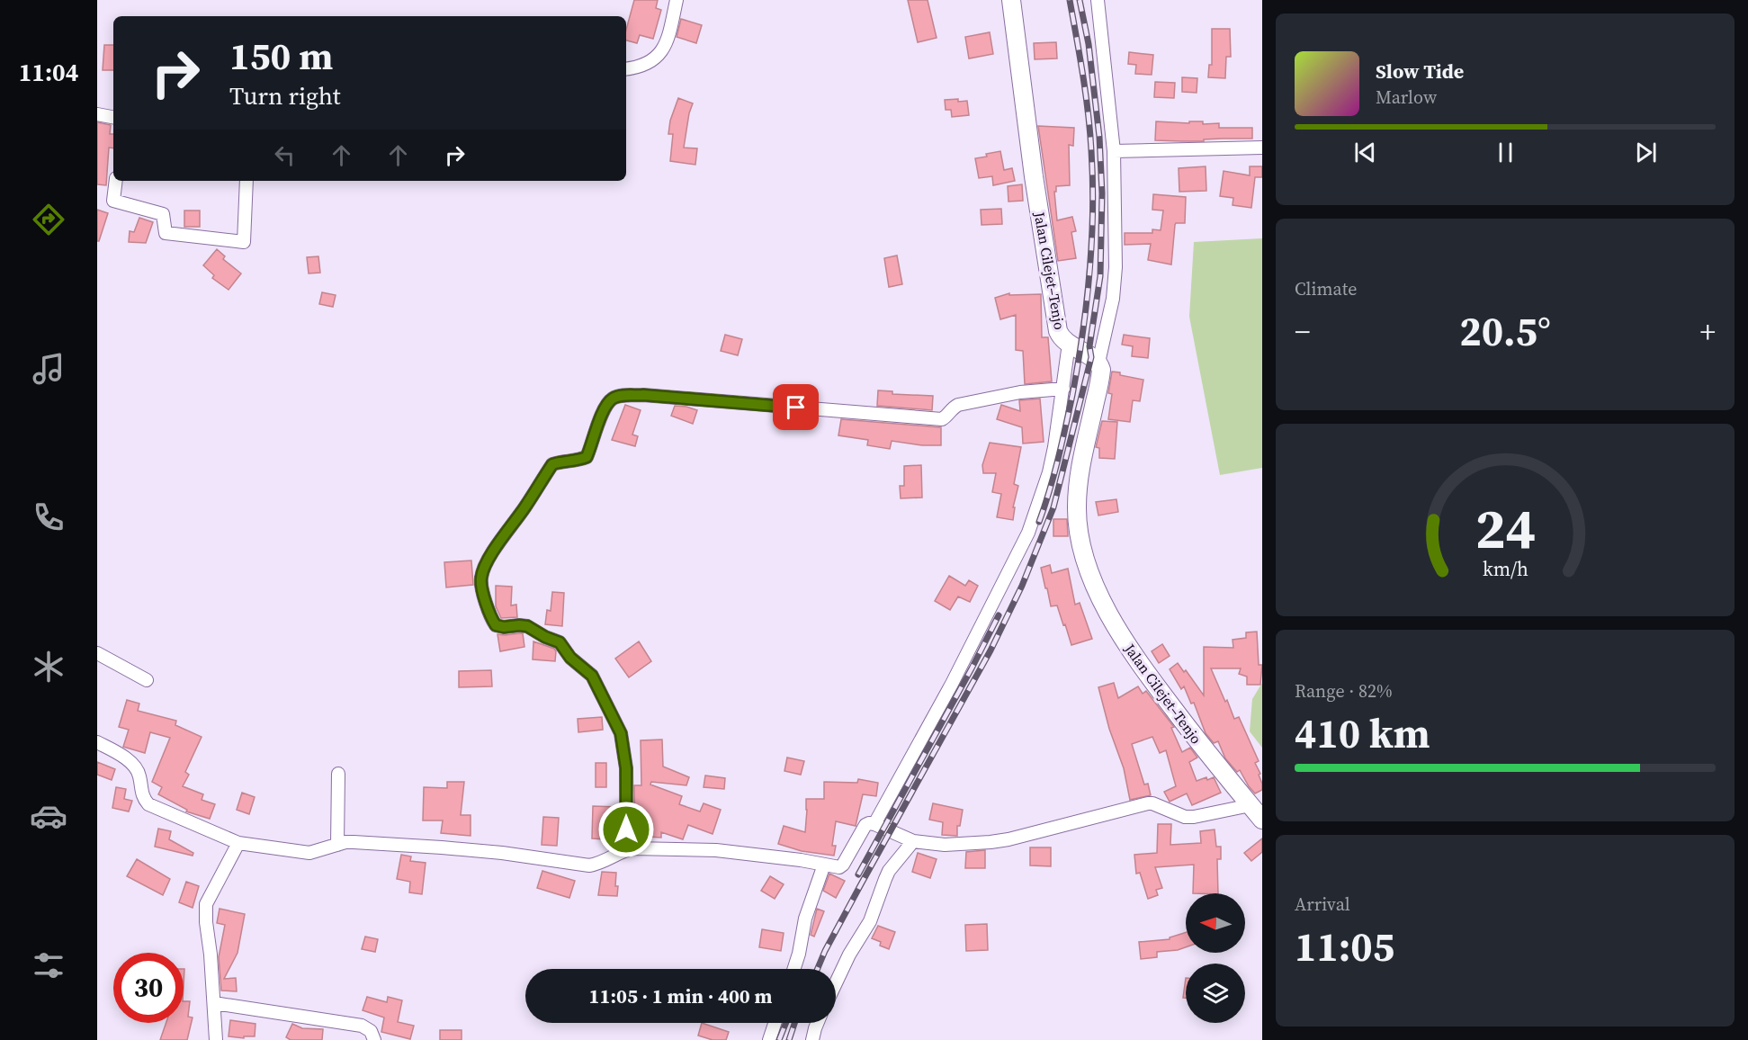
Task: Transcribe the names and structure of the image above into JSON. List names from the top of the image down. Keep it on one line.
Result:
{"streets":{"main road":["Jalan Cilejet–Tenjo"]},"north":"left","page":{"tabs":"11:04","turn":["150 m","Turn right"],"song":["Slow Tide","Marlow"],"tile":["Climate",["Range · 82%","410 km"],["Arrival","11:05"]],"heat":["−","20.5°","+"],"limit":"30","trip":"11:05 · 1 min · 400 m","gauge":["24","km/h"]}}
